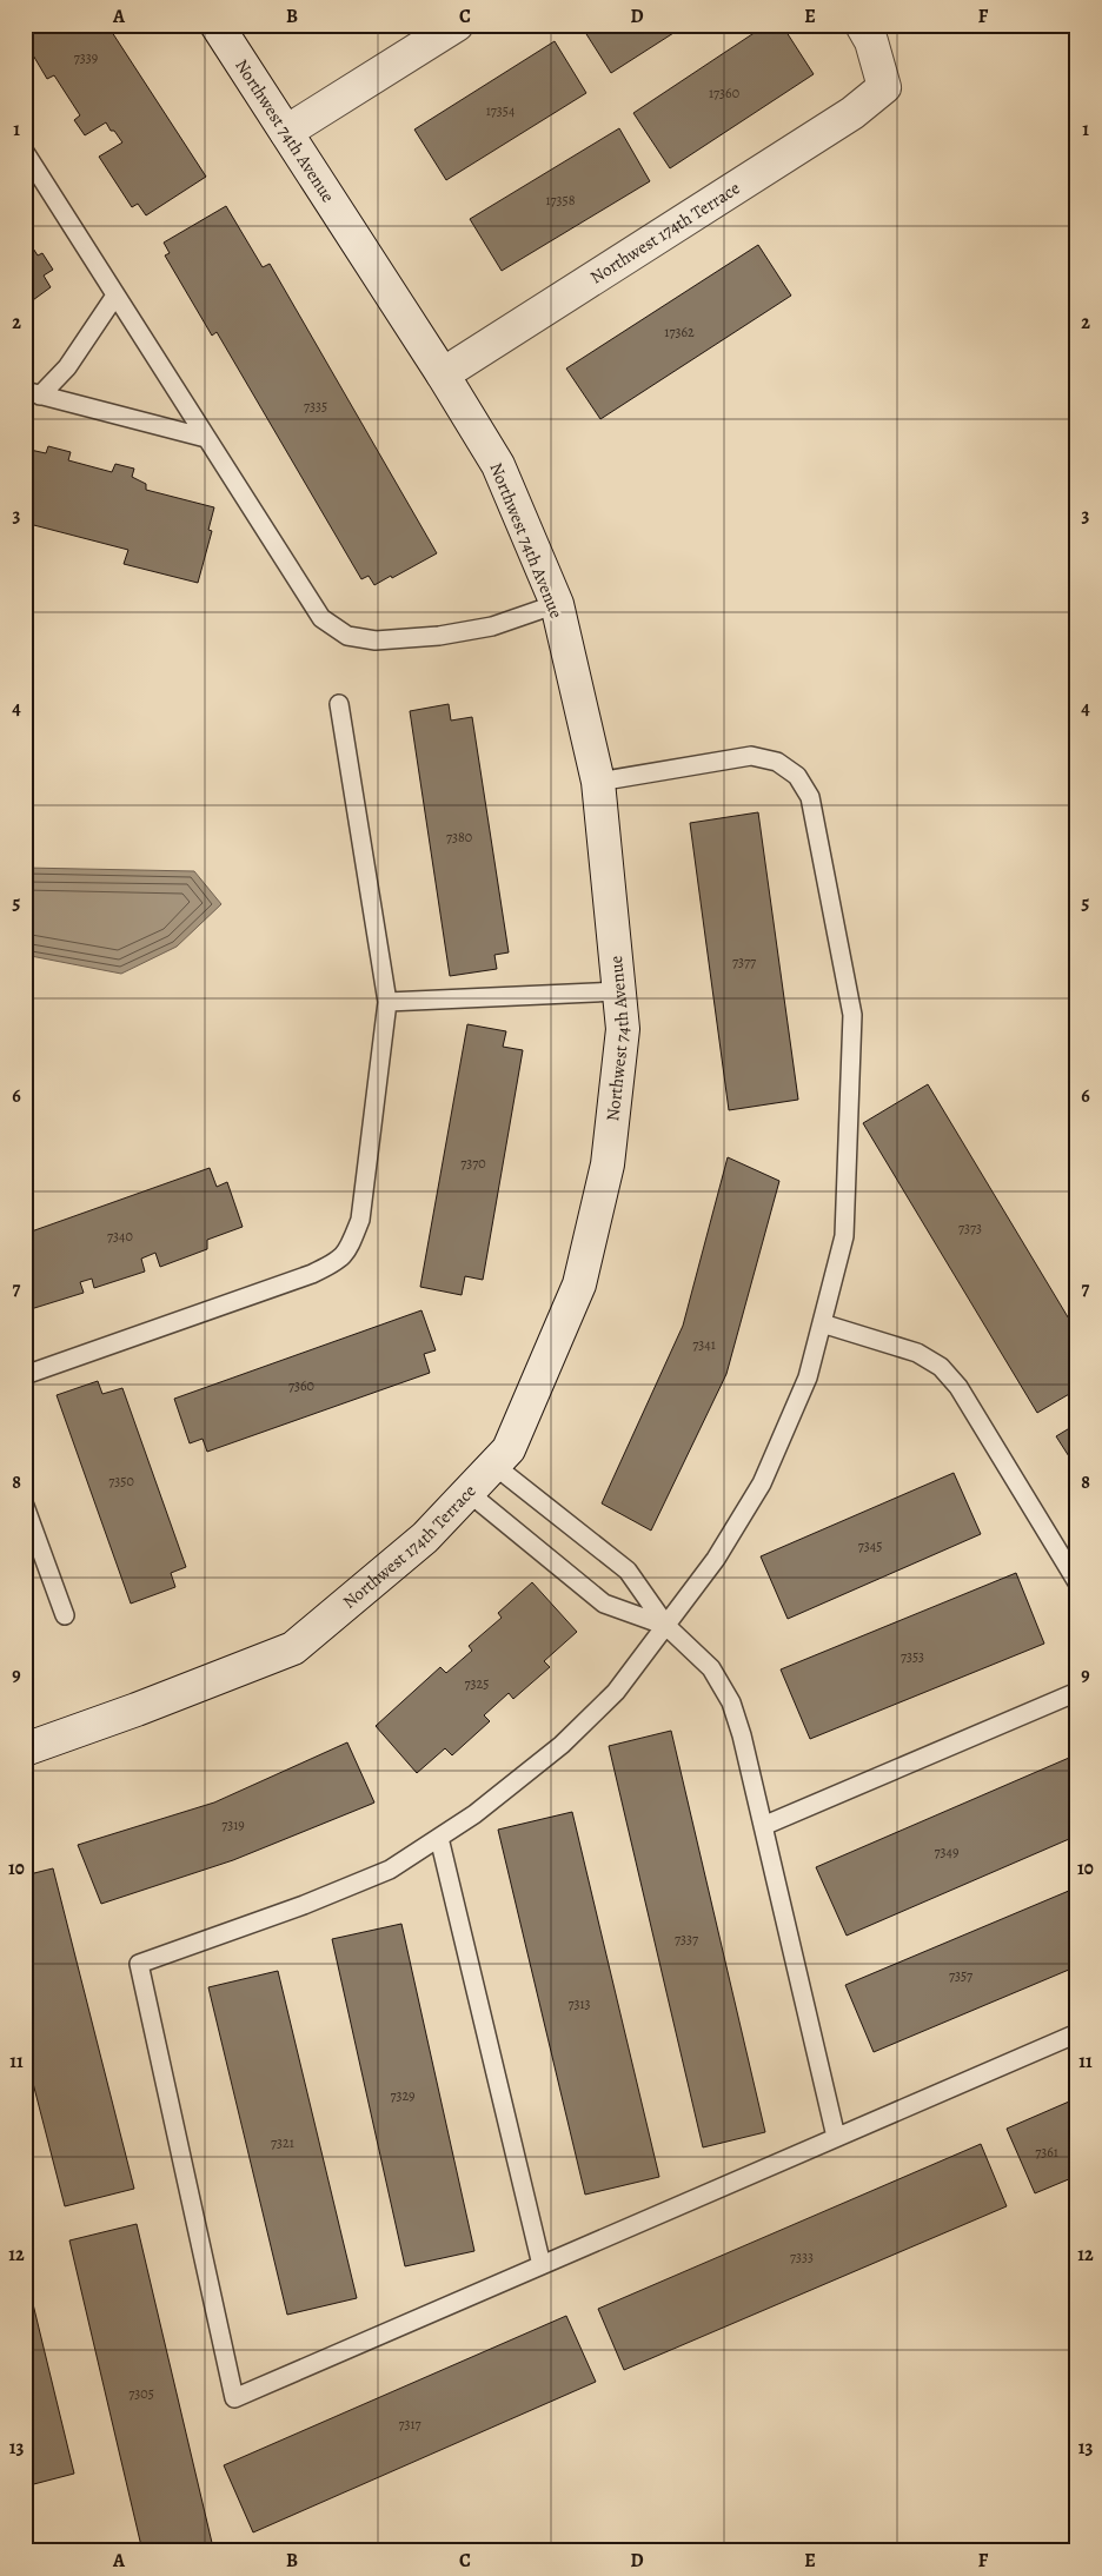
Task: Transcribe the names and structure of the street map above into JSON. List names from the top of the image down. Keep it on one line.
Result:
{"streets":{"street":["Northwest 74th Avenue","Northwest 174th Terrace"]},"crossings":[["Northwest 74th Avenue","Northwest 174th Terrace"]],"house_numbers":["7339","17360","17354","17358","17362","7335","7380","7377","7370","7373","7340","7341","7360","7350","7345","7353","7325","7319","7349","7337","7357","7313","7329","7321","7361","7333","7305","7317"],"grid":{"columns":["A","B","C","D","E","F"],"rows":["1","2","3","4","5","6","7","8","9","10","11","12","13"]}}
